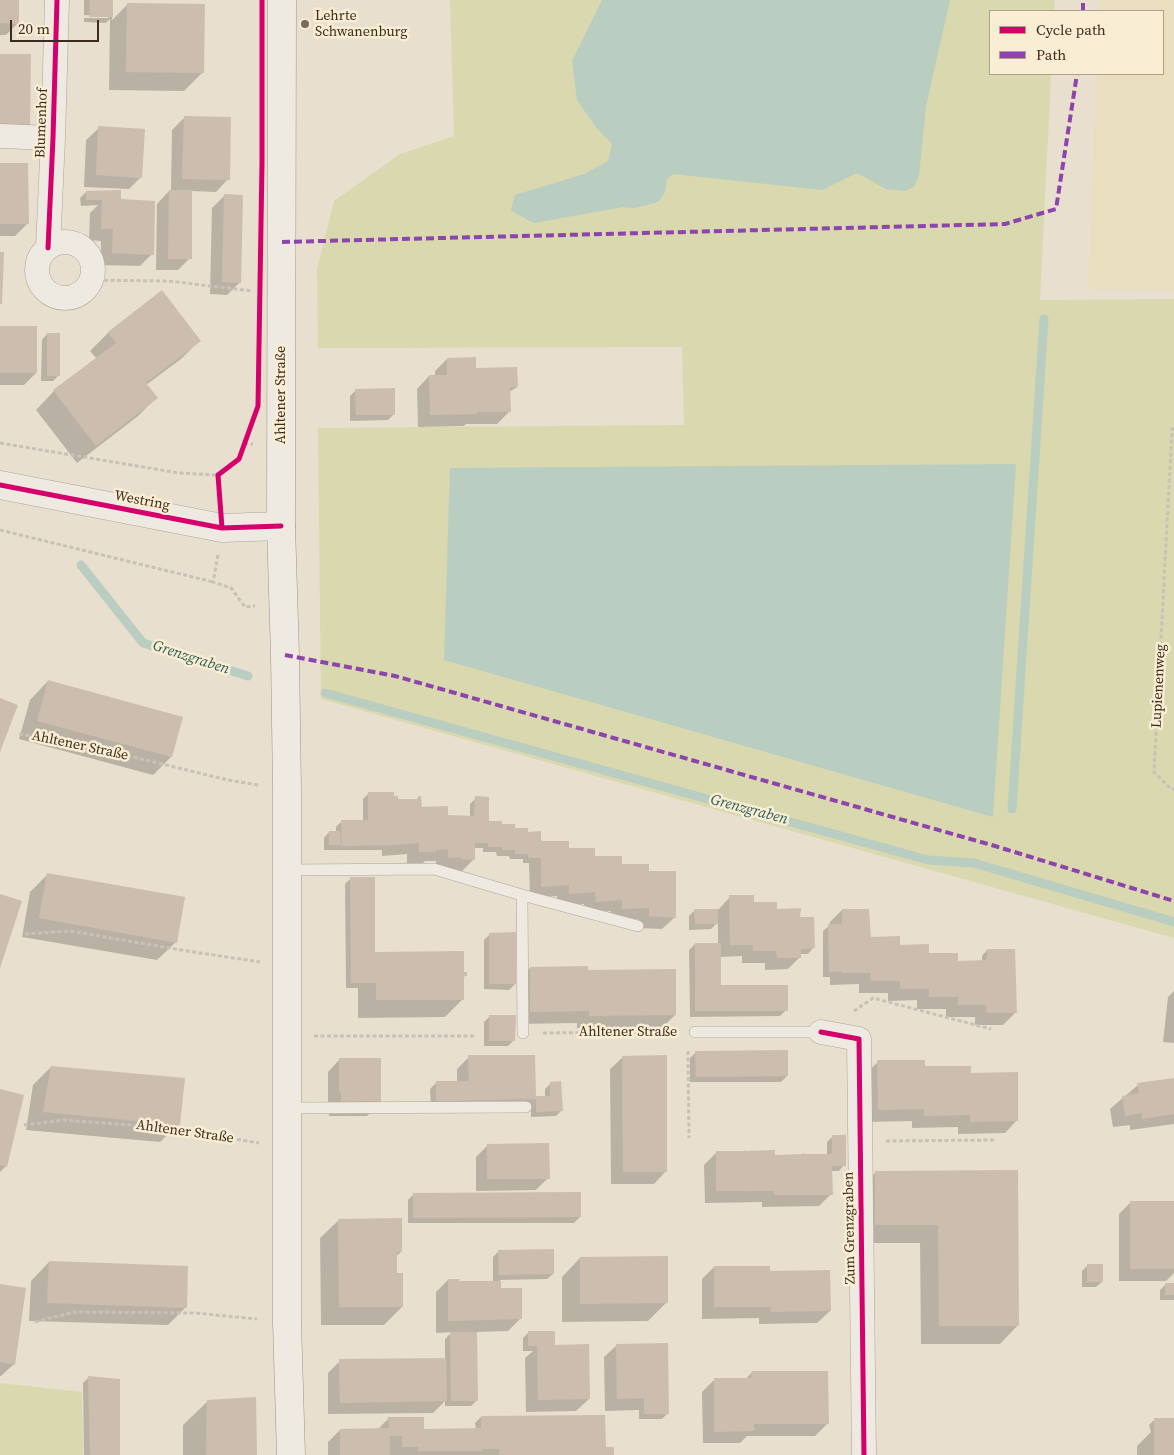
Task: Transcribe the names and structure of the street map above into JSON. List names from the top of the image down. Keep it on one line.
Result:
{"streets":{"main road":["Ahltener Straße","Westring"],"street":["Blumenhof","Zum Grenzgraben"],"path":["Lupienenweg"]},"crossings":[["Ahltener Straße","Westring"]],"water":["Grenzgraben"],"places":["Lehrte Schwanenburg"],"legend":["Cycle path","Path"],"scale_bar":"20 m"}
